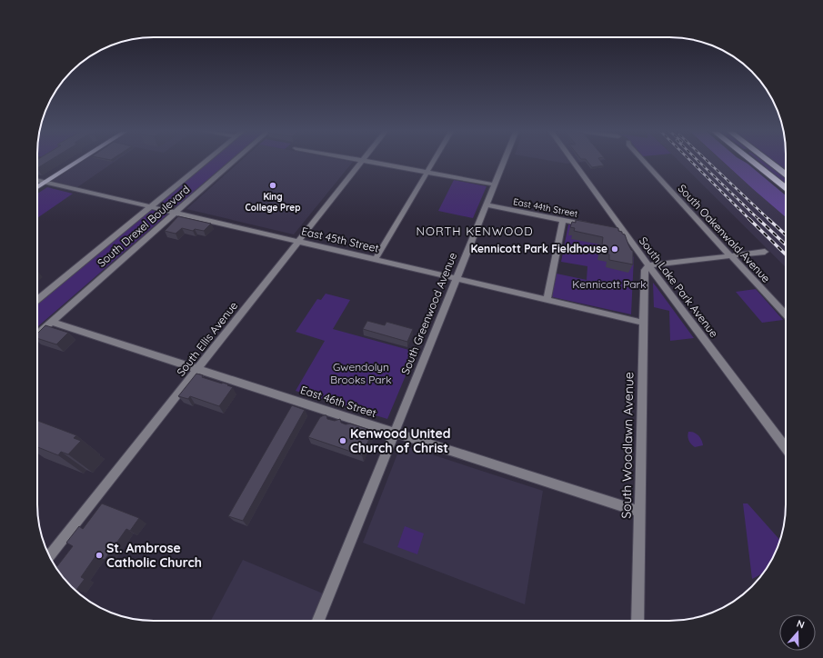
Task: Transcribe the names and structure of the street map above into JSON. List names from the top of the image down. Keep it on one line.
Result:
{"streets":{"street":["East 44th Street","South Drexel Boulevard","South Oakenwald Avenue","East 45th Street","South Lake Park Avenue","South Greenwood Avenue","South Ellis Avenue","East 46th Street","South Woodlawn Avenue"]},"crossings":[["East 44th Street","South Greenwood Avenue"],["South Drexel Boulevard","East 45th Street"],["South Drexel Boulevard","East 46th Street"],["East 45th Street","South Greenwood Avenue"],["East 45th Street","South Ellis Avenue"],["East 45th Street","South Woodlawn Avenue"],["South Lake Park Avenue","South Woodlawn Avenue"],["South Greenwood Avenue","East 46th Street"],["South Ellis Avenue","East 46th Street"],["East 46th Street","South Woodlawn Avenue"]],"districts":["NORTH KENWOOD"],"parks":["Kennicott Park","Gwendolyn Brooks Park"],"places":["King College Prep","Kennicott Park Fieldhouse","Kenwood United Church of Christ","St. Ambrose Catholic Church"],"north":"top"}
